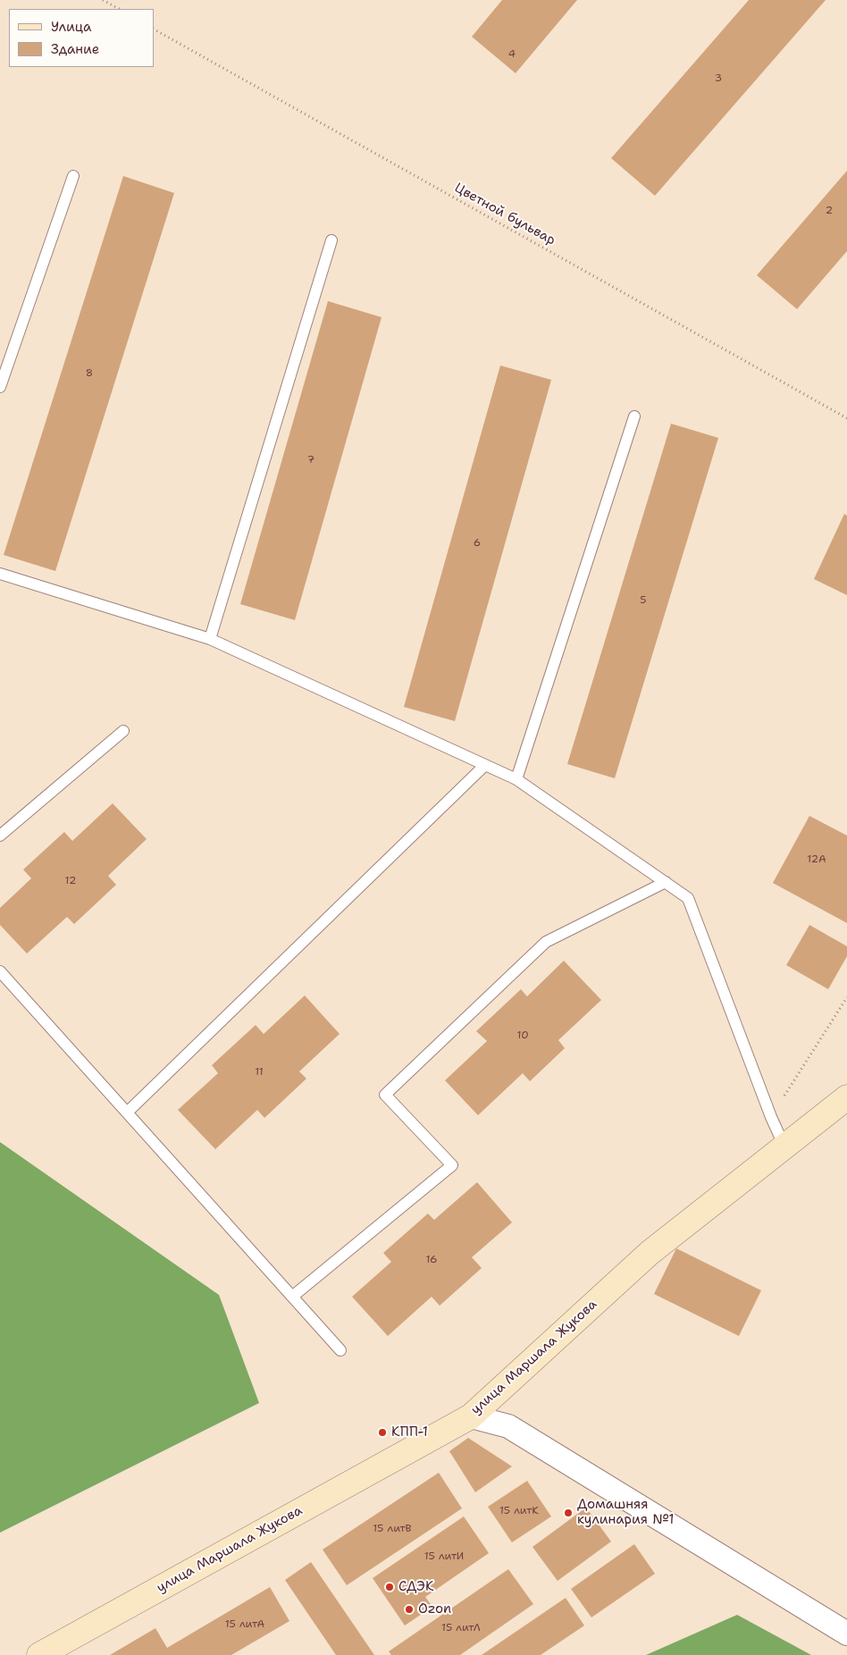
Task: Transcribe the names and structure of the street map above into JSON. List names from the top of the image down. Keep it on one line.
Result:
{"streets":{"street":["улица Маршала Жукова"],"path":["Цветной бульвар"]},"places":["КПП-1","Домашняя кулинария №1","СДЭК","Ozon"],"house_numbers":["4","3","2","8","7","6","5","12А","12","10","11","16","15 литК","15 литВ","15 литИ","15 литА","15 литЛ"],"legend":["Улица","Здание"]}
